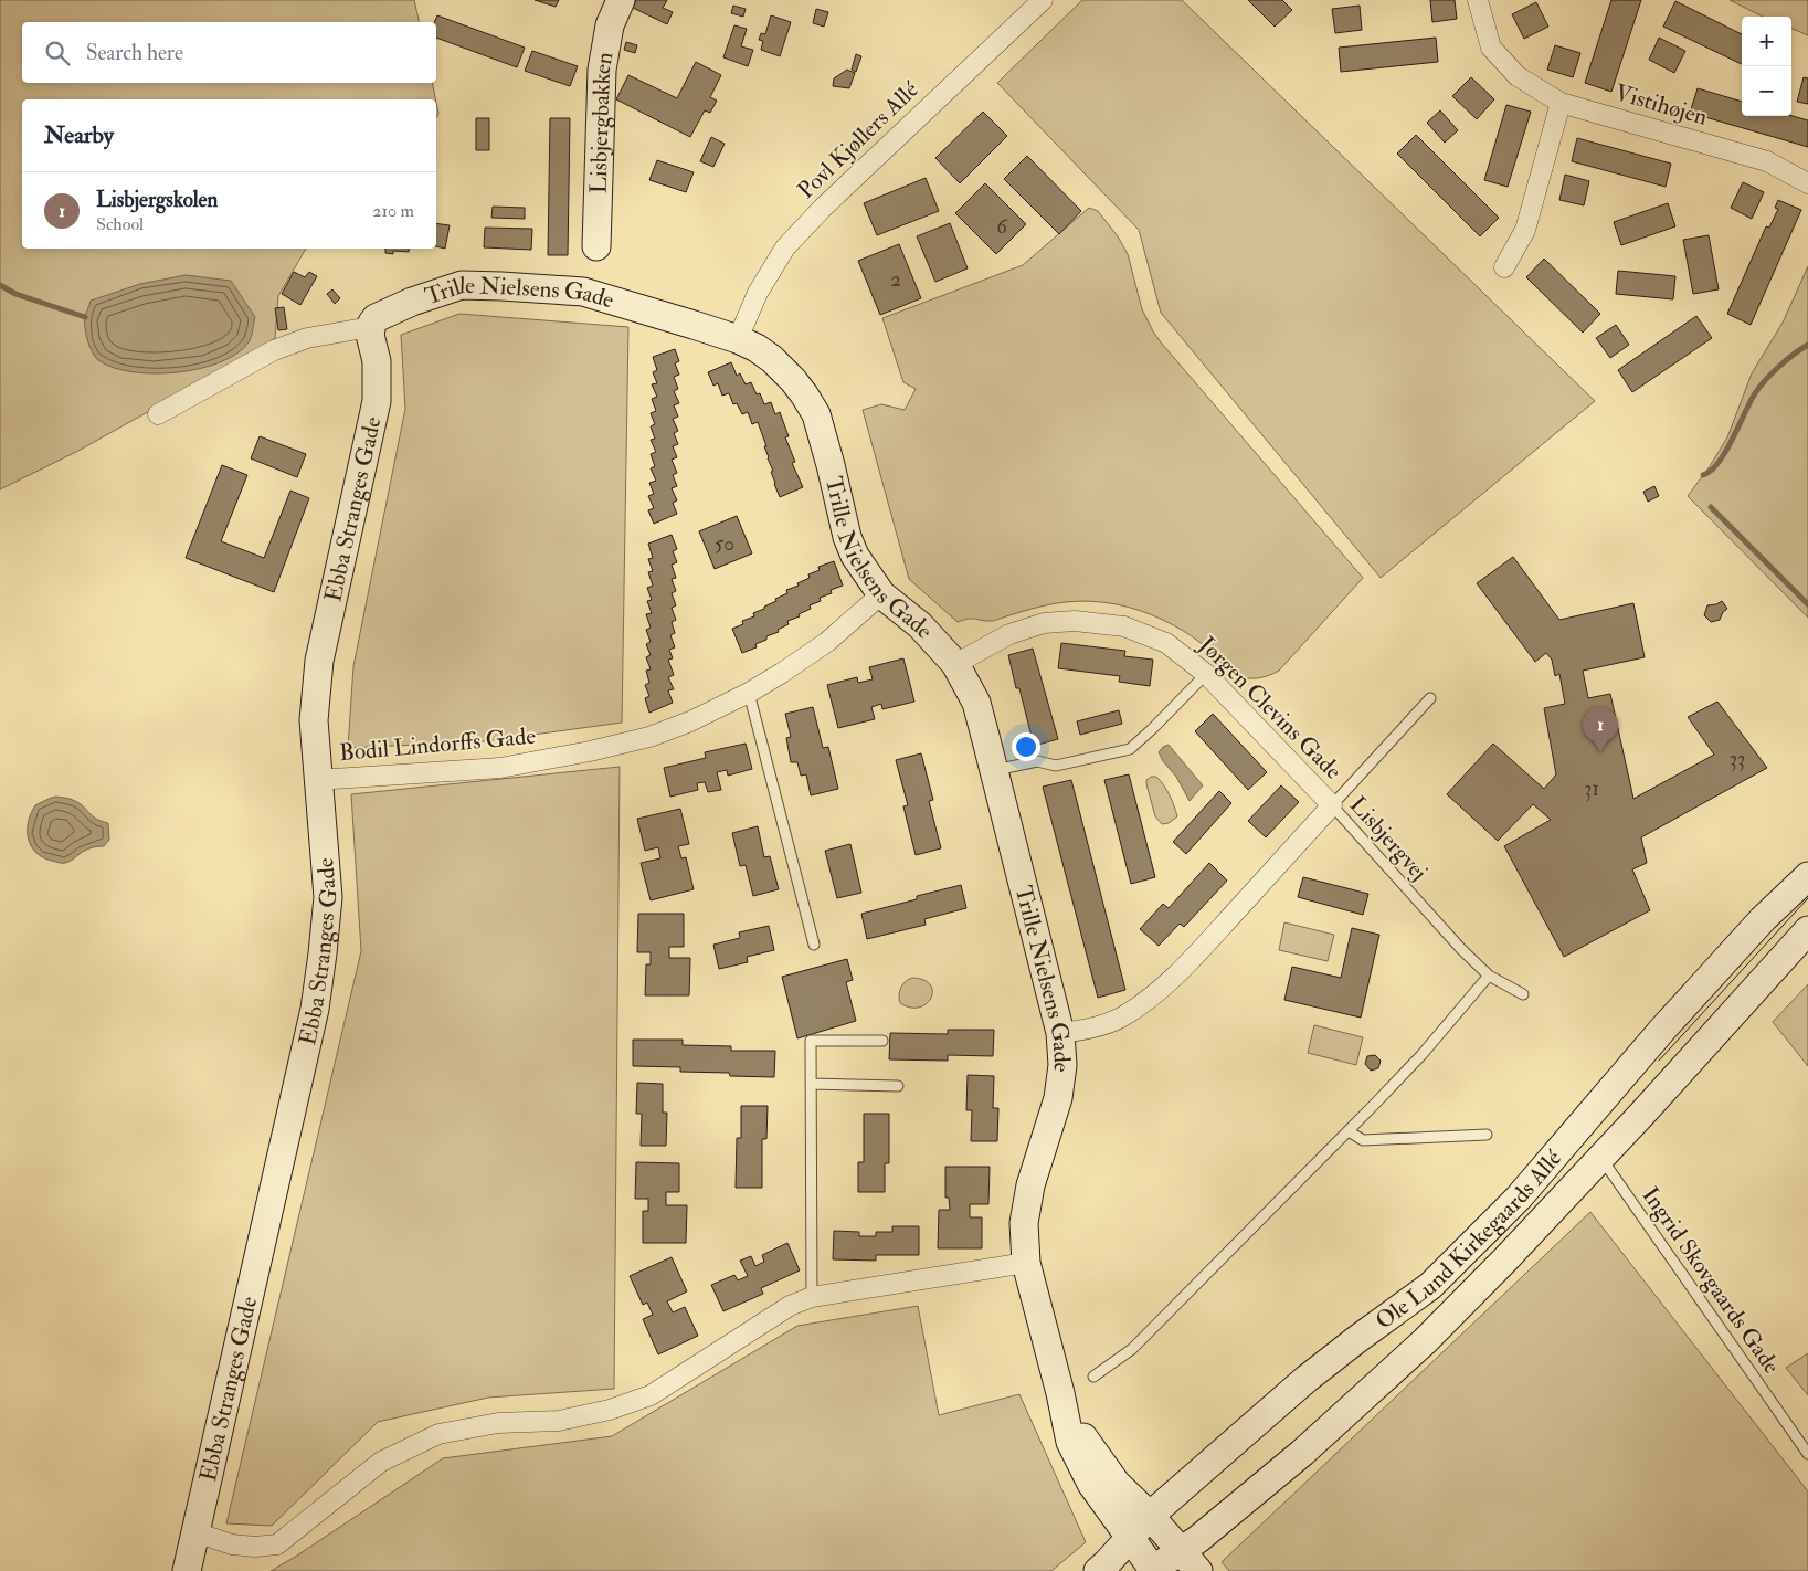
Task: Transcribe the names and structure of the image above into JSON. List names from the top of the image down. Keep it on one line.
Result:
{"streets":{"street":["Vistihøjen","Lisbjergbakken","Povl Kjøllers Allé","Trille Nielsens Gade","Ebba Stranges Gade","Jørgen Clevins Gade","Bodil Lindorffs Gade","Ole Lund Kirkegaards Allé"],"lane":["Lisbjergvej","Ingrid Skovgaards Gade"]},"crossings":[["Povl Kjøllers Allé","Trille Nielsens Gade"],["Trille Nielsens Gade","Ebba Stranges Gade"],["Trille Nielsens Gade","Jørgen Clevins Gade"],["Trille Nielsens Gade","Bodil Lindorffs Gade"],["Trille Nielsens Gade","Ole Lund Kirkegaards Allé"],["Ebba Stranges Gade","Bodil Lindorffs Gade"],["Jørgen Clevins Gade","Lisbjergvej"],["Ole Lund Kirkegaards Allé","Ingrid Skovgaards Gade"]],"house_numbers":["6","2","50","33","31"],"page":{"map_buttons":["+","−"],"search":"Search here","heading":"Nearby","list":[{"mark":"1","name":"Lisbjergskolen","note":"School","value":"210 m"}],"pins":"1"}}
